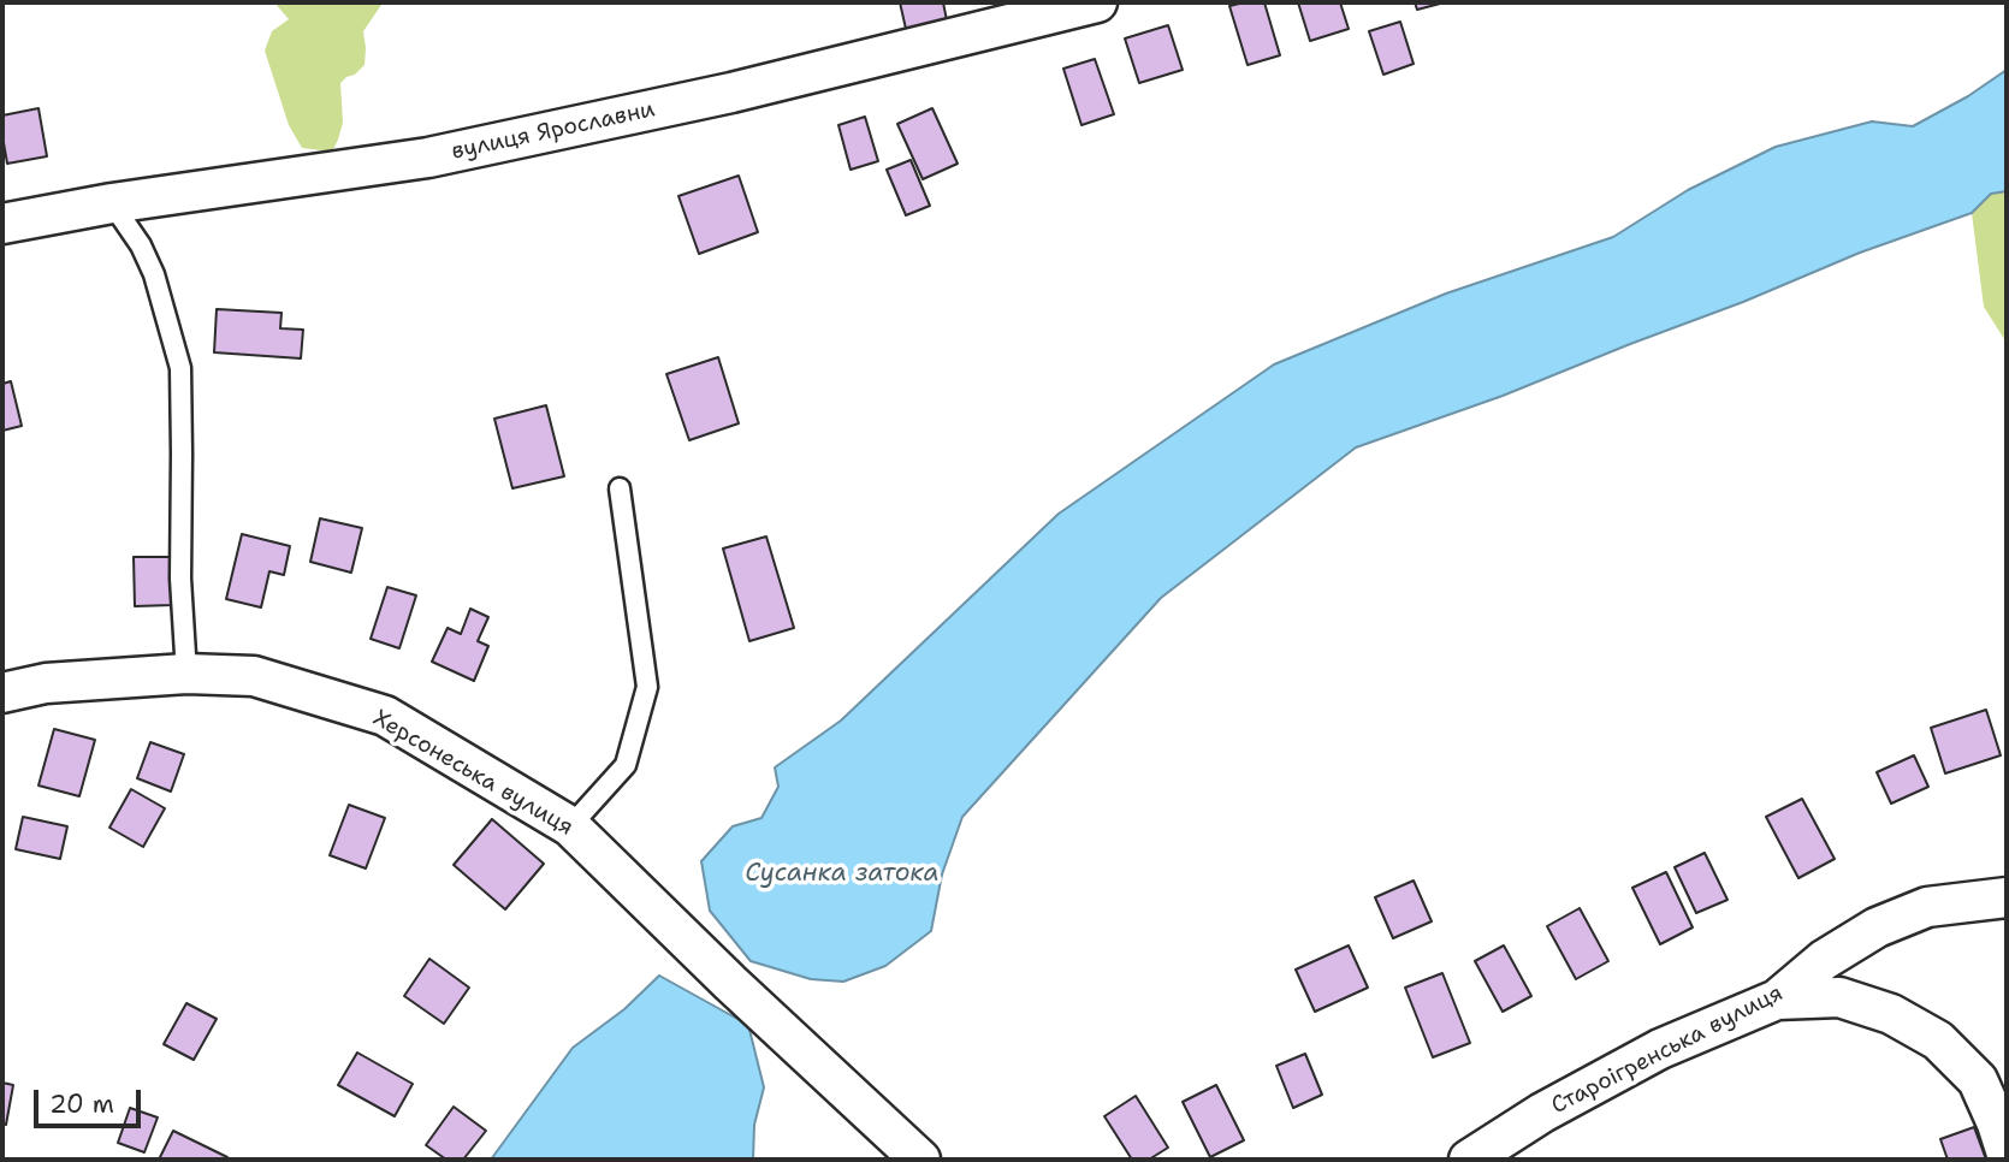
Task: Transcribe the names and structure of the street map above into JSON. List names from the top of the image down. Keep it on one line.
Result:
{"streets":{"street":["вулиця Ярославни","Херсонеська вулиця","Староігренська вулиця"]},"water":["Сусанка затока"],"scale_bar":"20 m"}
